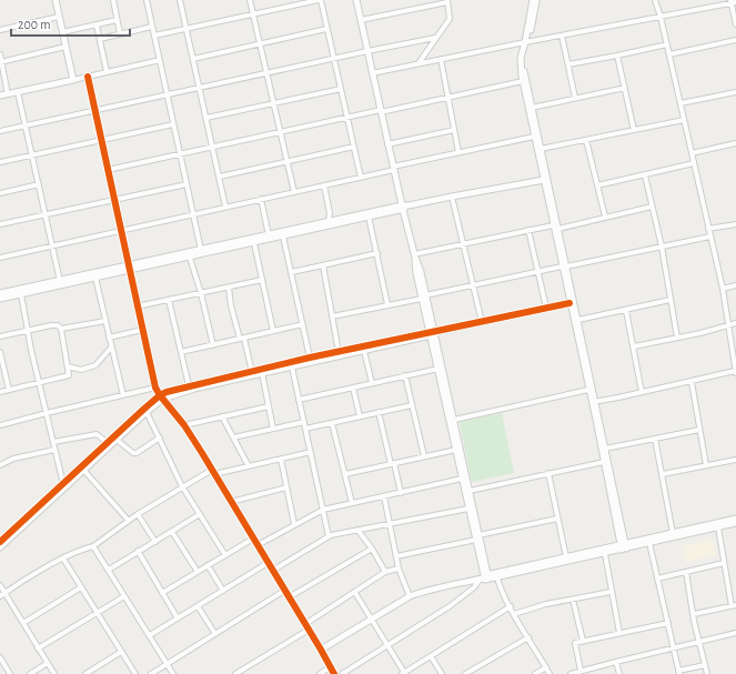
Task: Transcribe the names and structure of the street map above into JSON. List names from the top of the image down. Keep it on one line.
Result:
{"scale_bar":"200 m"}
